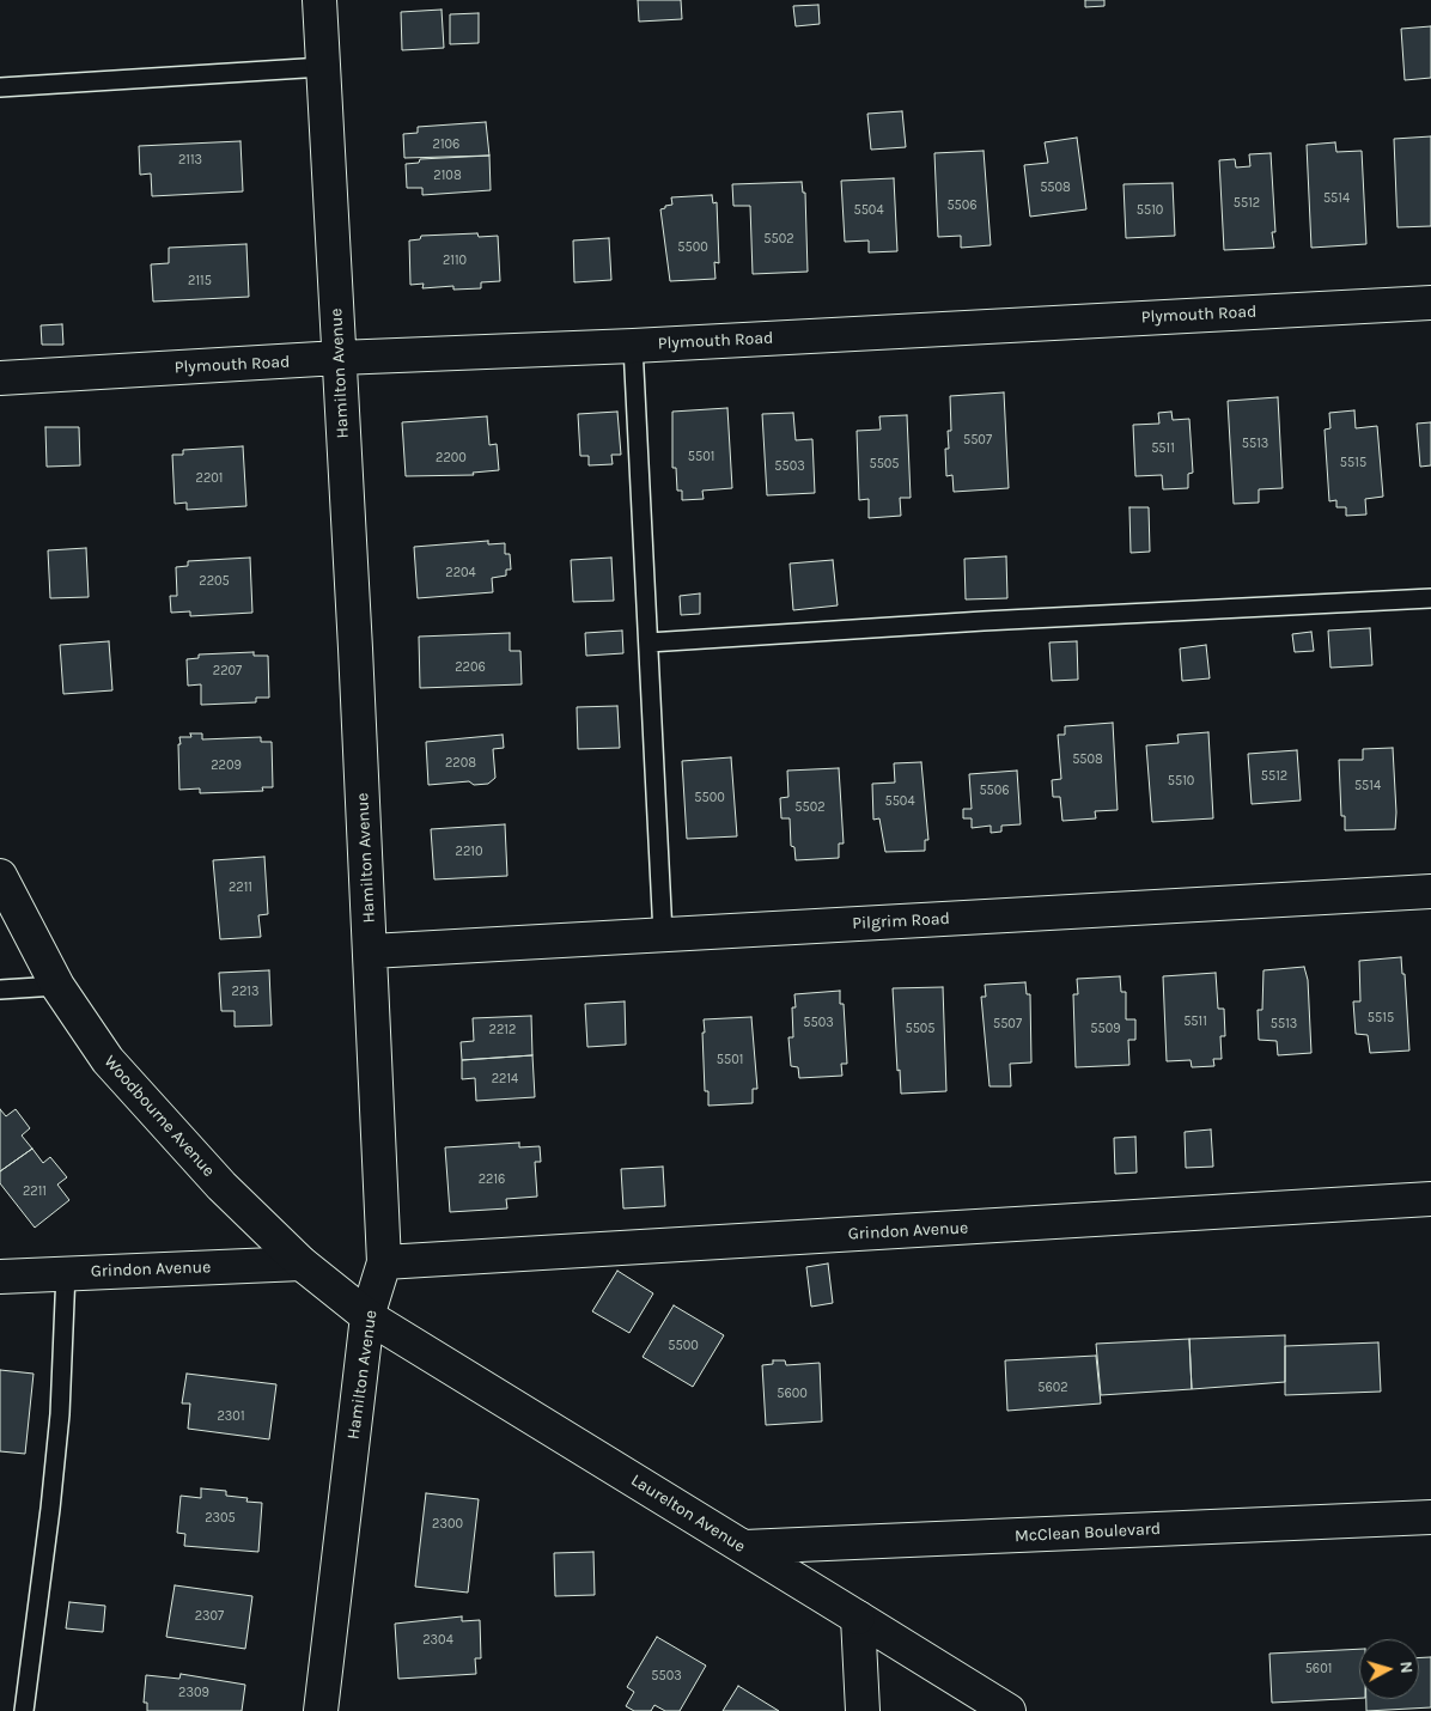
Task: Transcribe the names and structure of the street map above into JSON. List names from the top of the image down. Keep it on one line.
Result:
{"streets":{"street":["Plymouth Road","Hamilton Avenue","Pilgrim Road","Woodbourne Avenue","Grindon Avenue","Laurelton Avenue","McClean Boulevard"]},"crossings":[["Plymouth Road","Hamilton Avenue"],["Hamilton Avenue","Pilgrim Road"],["Hamilton Avenue","Woodbourne Avenue"],["Hamilton Avenue","Grindon Avenue"],["Hamilton Avenue","Laurelton Avenue"],["Woodbourne Avenue","Grindon Avenue"],["Woodbourne Avenue","Laurelton Avenue"],["Laurelton Avenue","McClean Boulevard"]],"house_numbers":["2106","2113","2108","5508","5514","5512","5506","5504","5510","5502","5500","2110","2115","5507","5513","5511","5501","2200","5515","5505","5503","2201","2204","2205","2206","2207","5508","2208","2209","5512","5510","5514","5506","5500","5504","5502","2210","2211","2213","5515","5511","5503","5507","5513","5505","5509","2212","5501","2214","2216","2211","5500","5602","5600","2301","2305","2300","2307","2304","5601","5503","2309"],"north":"right"}
